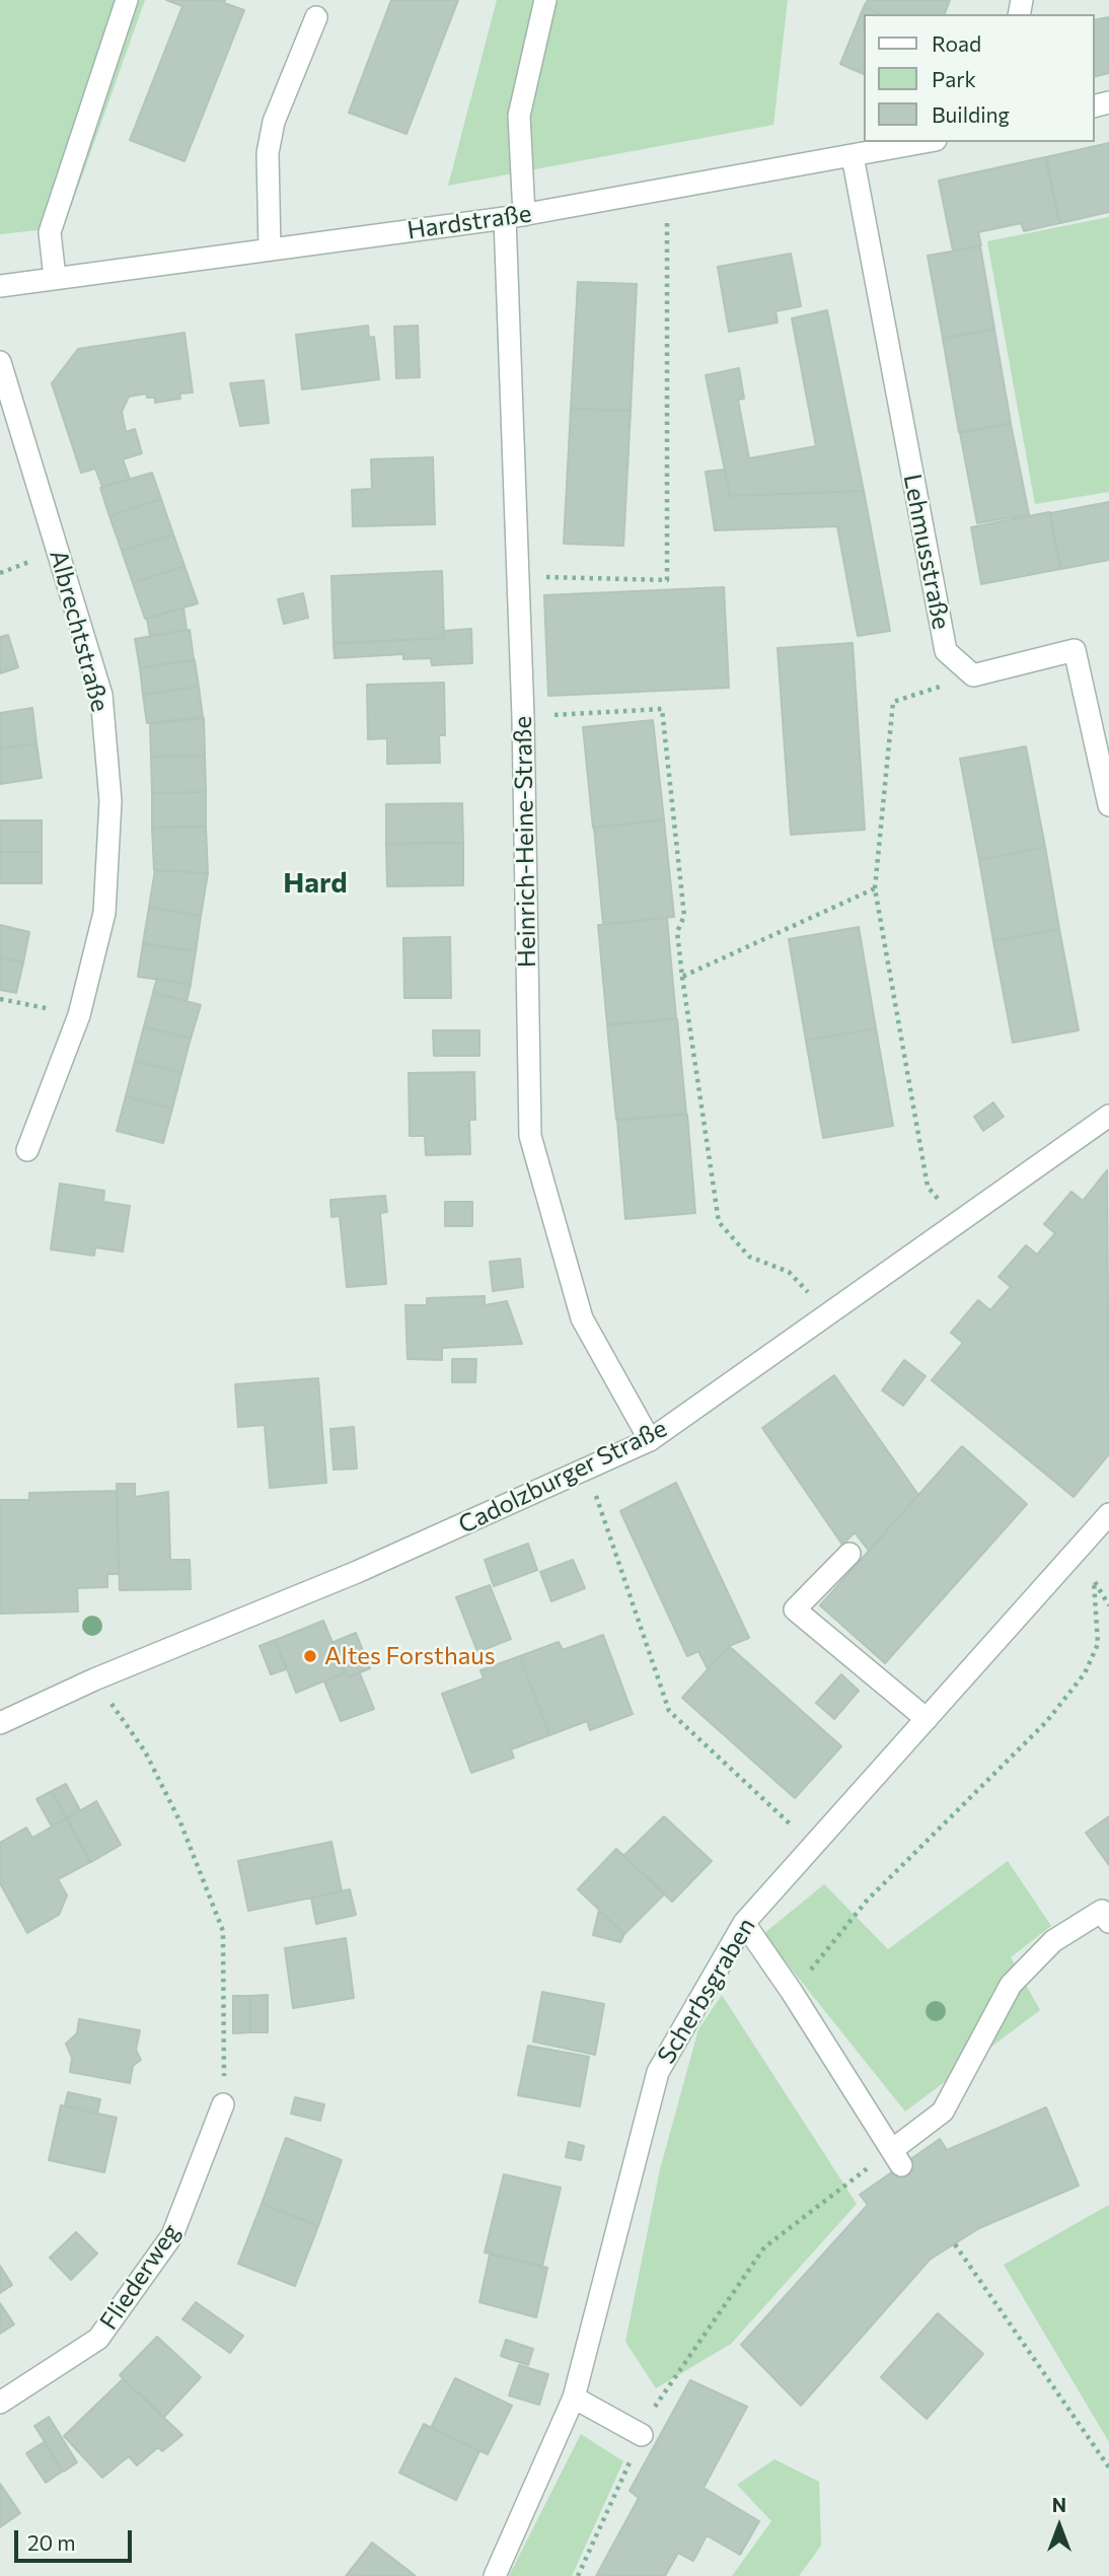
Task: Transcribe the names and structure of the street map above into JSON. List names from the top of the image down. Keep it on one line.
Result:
{"streets":{"street":["Hardstraße","Lehmusstraße","Albrechtstraße","Heinrich-Heine-Straße","Cadolzburger Straße","Scherbsgraben","Fliederweg"]},"crossings":[["Hardstraße","Lehmusstraße"],["Hardstraße","Heinrich-Heine-Straße"],["Heinrich-Heine-Straße","Cadolzburger Straße"]],"districts":["Hard"],"places":["Altes Forsthaus"],"legend":["Road","Park","Building"],"scale_bar":"20 m","north":"top"}
